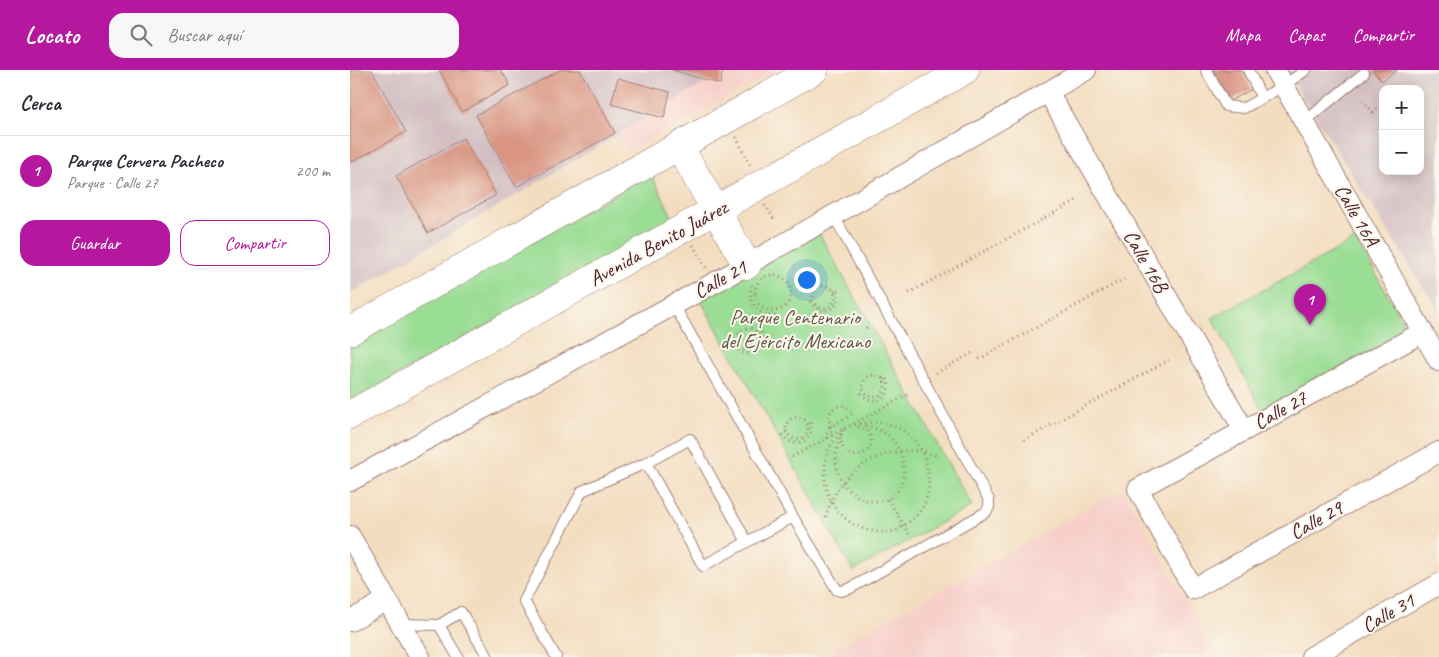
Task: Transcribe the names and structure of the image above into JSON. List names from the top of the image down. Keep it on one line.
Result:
{"streets":{"main road":["Avenida Benito Juárez"],"street":["Calle 16A","Calle 16B","Calle 21","Calle 27","Calle 29","Calle 31"]},"crossings":[["Calle 16A","Calle 27"],["Calle 16B","Calle 21"],["Calle 16B","Calle 27"],["Calle 27","Calle 29"]],"parks":["Parque Centenario del Ejército Mexicano"],"page":{"header":"Locato","search":"Buscar aquí","nav":["Mapa","Capas","Compartir"],"heading":"Cerca","map_buttons":["+","−"],"list":[{"mark":"1","name":"Parque Cervera Pacheco","note":"Parque · Calle 27","value":"200 m"}],"buttons":["Guardar","Compartir"],"pins":"1"}}
